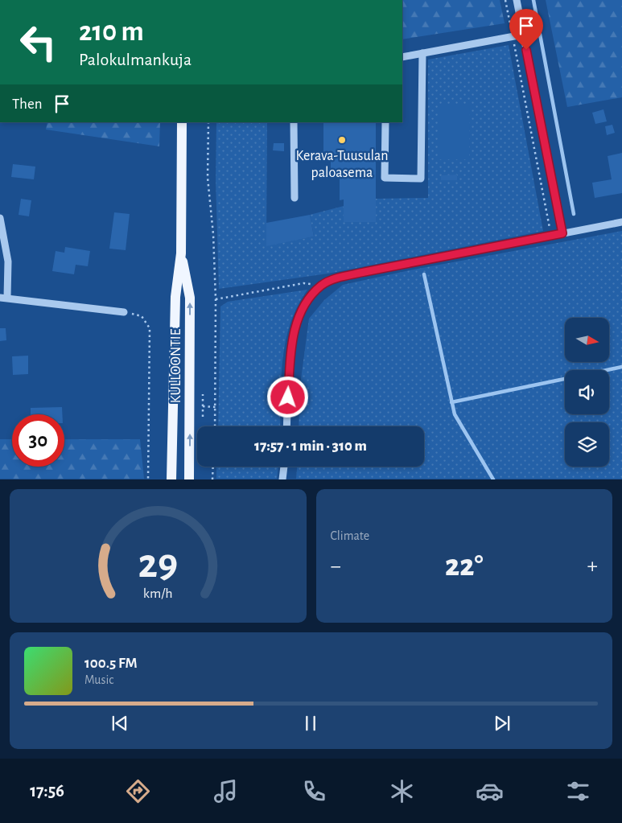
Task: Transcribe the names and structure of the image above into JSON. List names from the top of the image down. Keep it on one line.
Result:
{"streets":{"main road":["KULLOONTIE"]},"places":["Kerava-Tuusulan paloasema"],"north":"right","page":{"turn":["210 m","Palokulmankuja"],"then":"Then","limit":"30","trip":"17:57 · 1 min · 310 m","tile":"Climate","heat":["−","22°","+"],"song":["100.5 FM","Music"],"tabs":"17:56","gauge":["29","km/h"]}}
